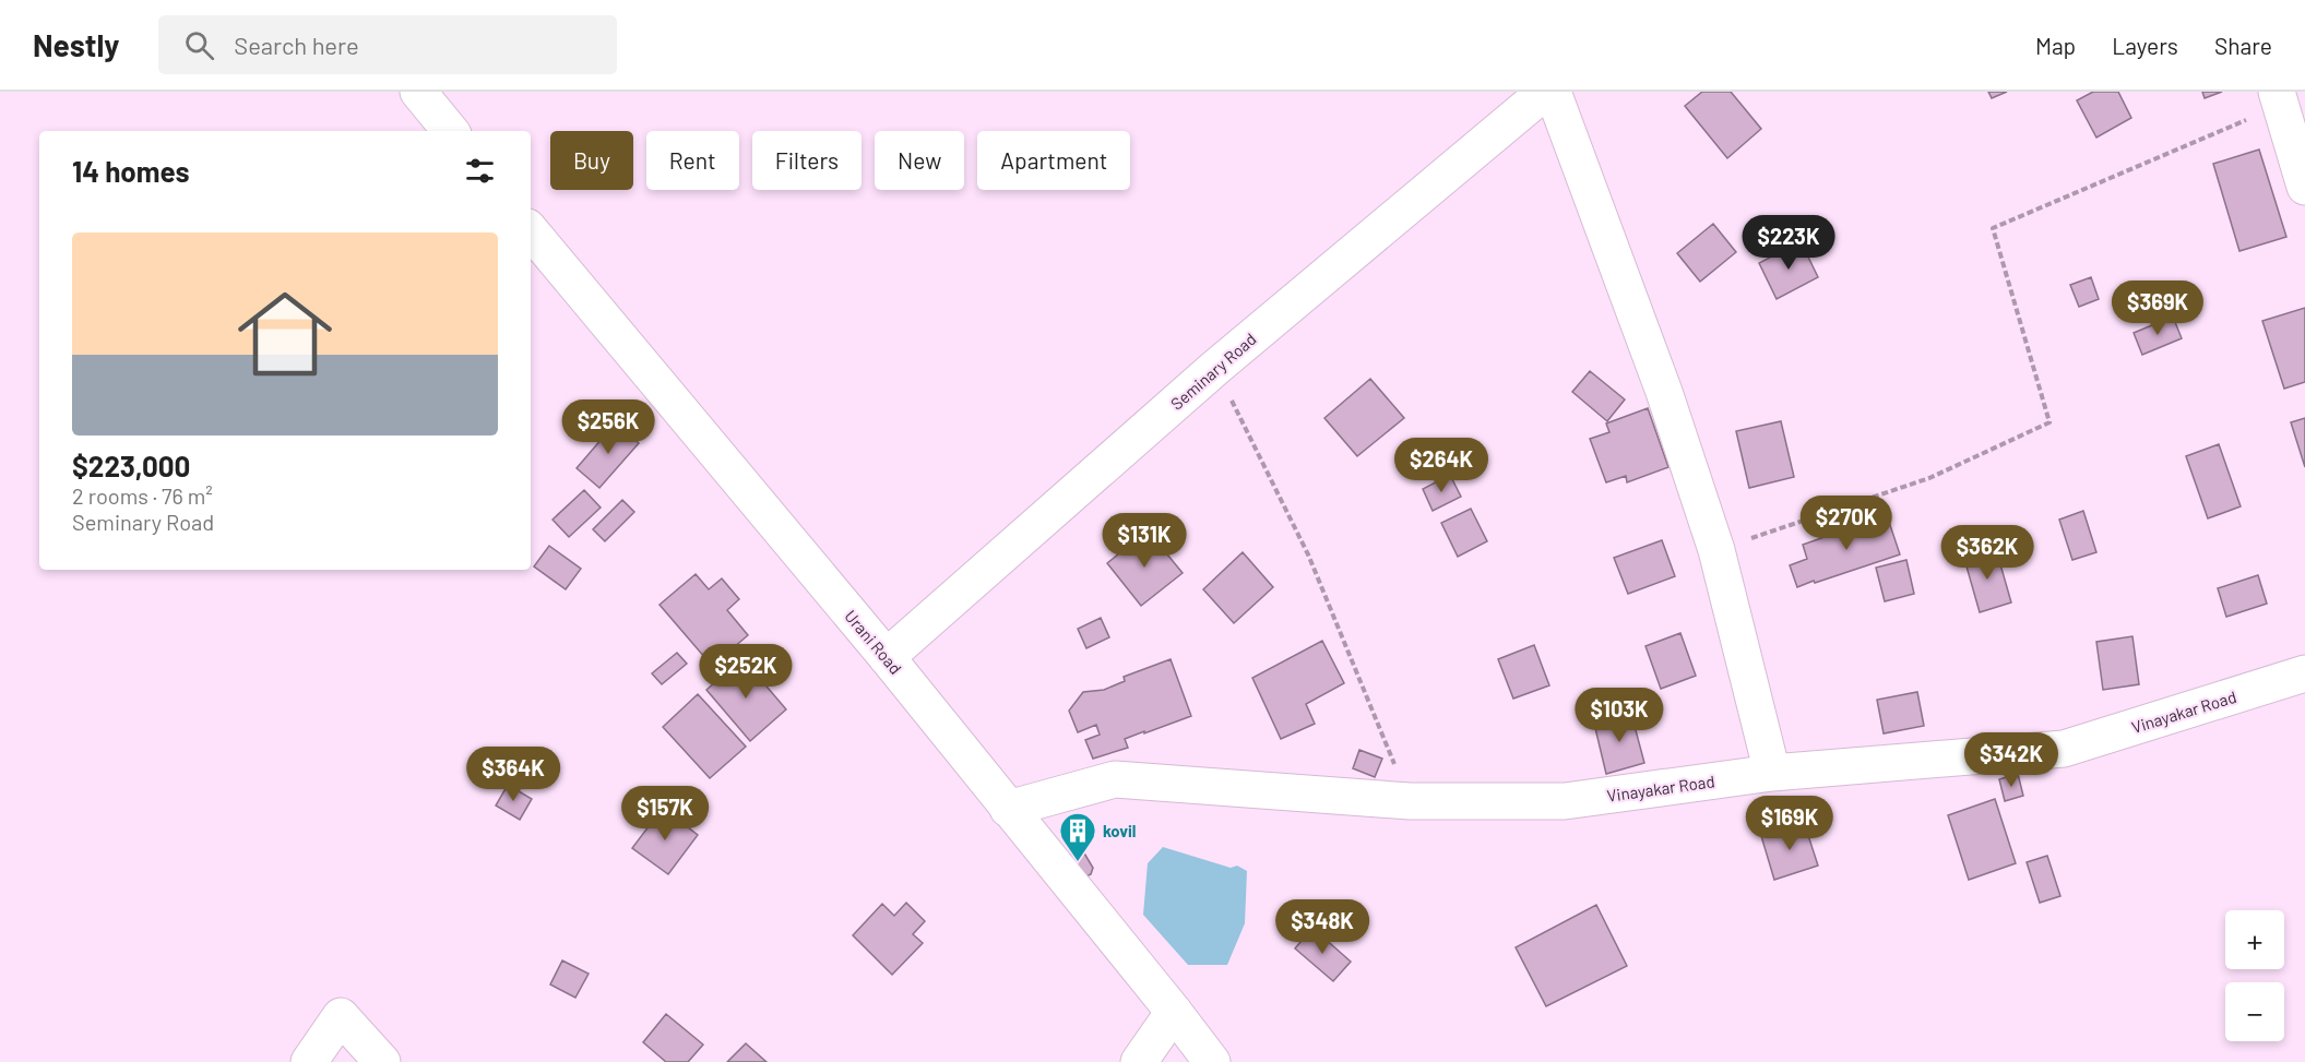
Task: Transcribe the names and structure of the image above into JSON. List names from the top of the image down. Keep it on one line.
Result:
{"streets":{"street":["Seminary Road","Urani Road","Vinayakar Road"]},"crossings":[["Seminary Road","Urani Road"],["Urani Road","Vinayakar Road"]],"places":{"building":["kovil"]},"page":{"header":"Nestly","search":"Search here","nav":["Map","Layers","Share"],"chip":["Buy","Rent","Filters","New","Apartment"],"heading":"14 homes","list":[{"name":"$223,000","note":"2 rooms · 76 m² · Seminary Road"}],"price":["$223K","$369K","$256K","$264K","$270K","$131K","$362K","$252K","$103K","$342K","$364K","$157K","$169K","$348K"],"map_buttons":["+","−"]}}
